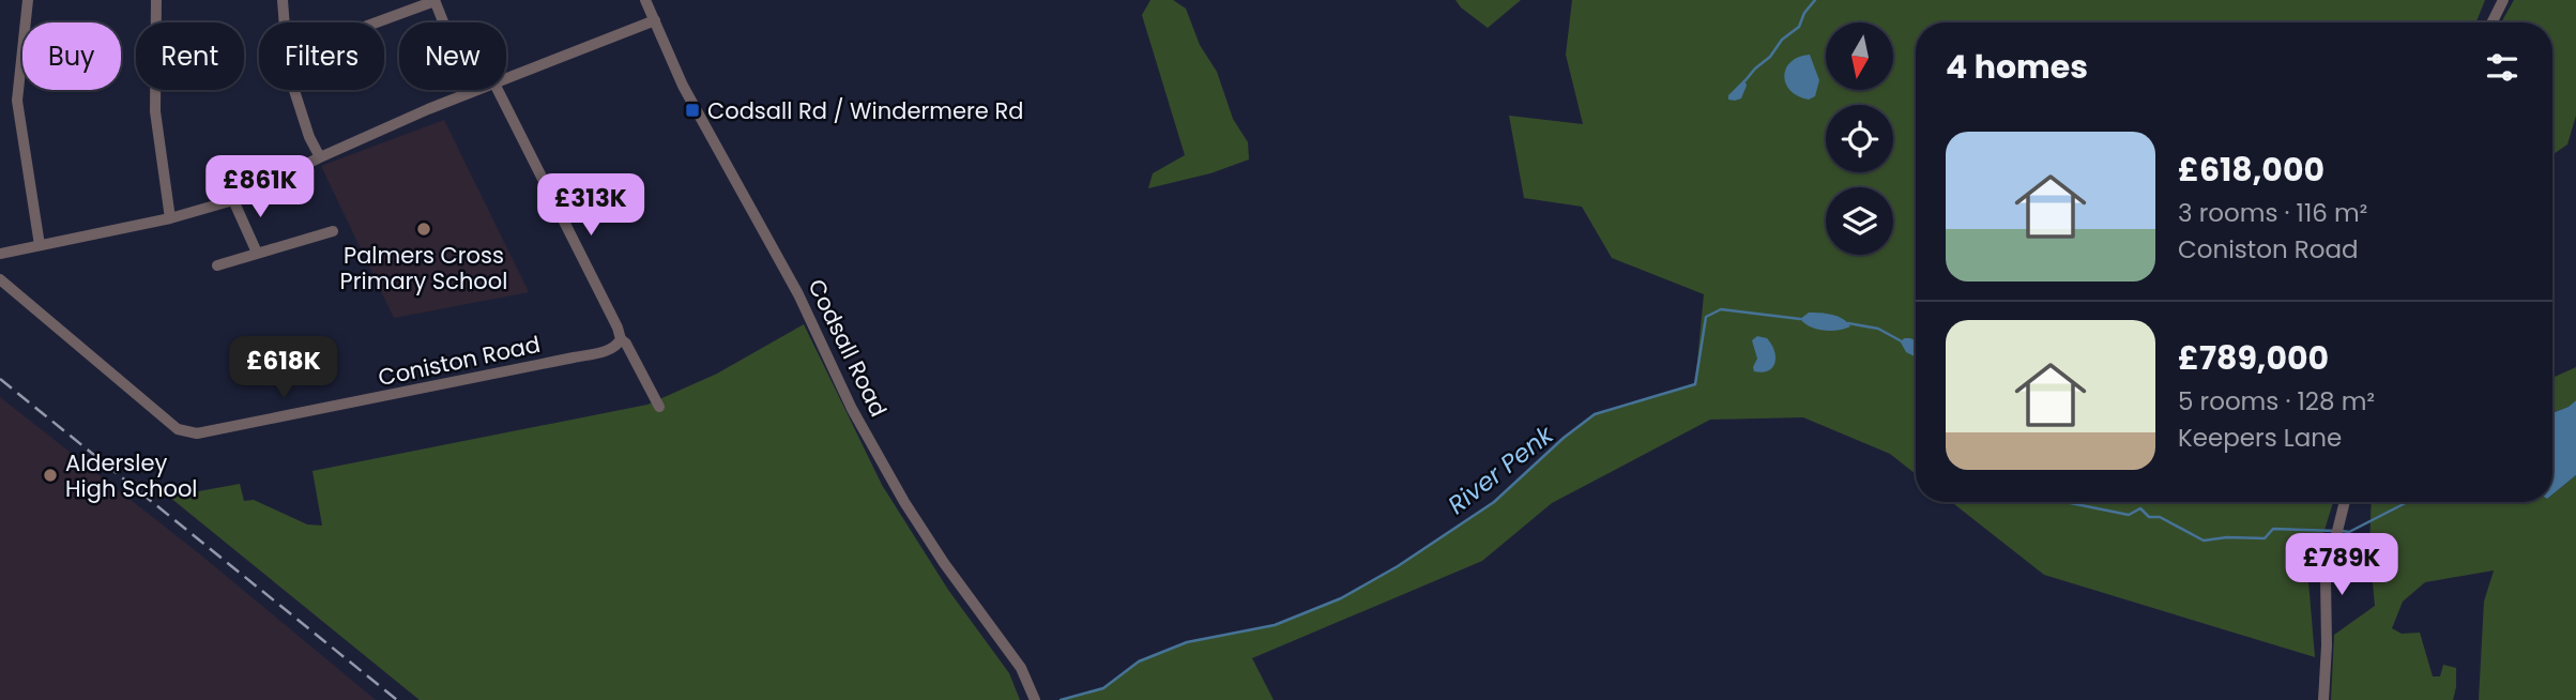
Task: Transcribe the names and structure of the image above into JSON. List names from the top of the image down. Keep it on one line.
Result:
{"streets":{"street":["Codsall Road","Coniston Road"]},"water":["River Penk"],"places":{"transit":["Codsall Rd / Windermere Rd"],"other":["Palmers Cross Primary School","Aldersley High School"]},"north":"bottom","page":{"chip":["Buy","Rent","Filters","New"],"heading":"4 homes","list":[{"name":"£618,000","note":"3 rooms · 116 m² · Coniston Road"},{"name":"£789,000","note":"5 rooms · 128 m² · Keepers Lane"}],"price":["£861K","£313K","£618K","£789K"]}}
